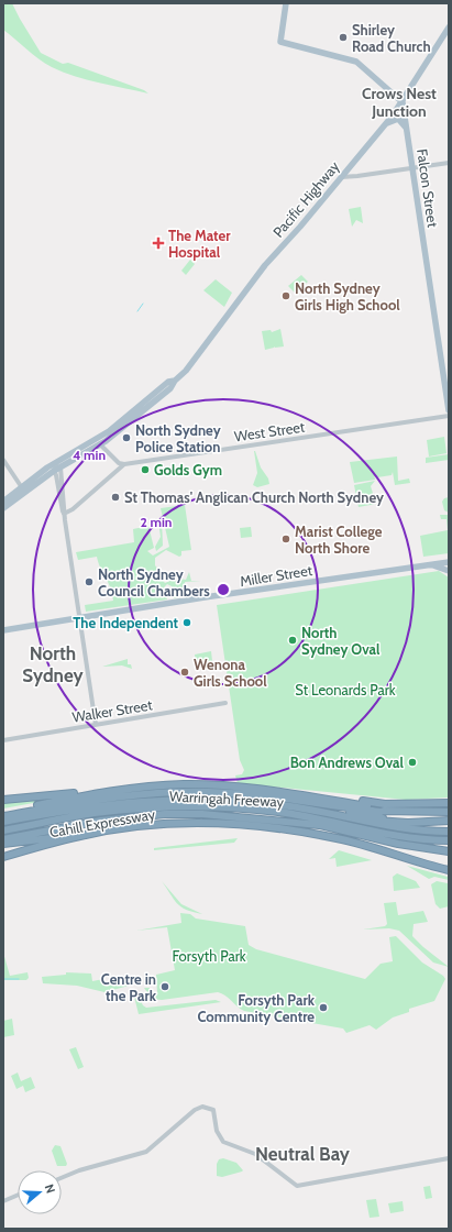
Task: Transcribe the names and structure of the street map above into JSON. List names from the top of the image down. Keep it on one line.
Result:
{"streets":{"highway":["Warringah Freeway","Cahill Expressway"],"main road":["Falcon Street","Pacific Highway","Miller Street"],"street":["West Street","Walker Street"]},"crossings":[["Falcon Street","Pacific Highway"],["Warringah Freeway","Cahill Expressway"]],"districts":["Crows Nest Junction","North Sydney","Neutral Bay"],"parks":["St Leonards Park","Forsyth Park"],"places":{"other":["Shirley Road Church","North Sydney Girls High School","North Sydney Police Station","Golds Gym","St Thomas' Anglican Church North Sydney","Marist College North Shore","North Sydney Council Chambers","The Independent","North Sydney Oval","Wenona Girls School","Bon Andrews Oval","Centre in the Park","Forsyth Park Community Centre"],"health":["The Mater Hospital"]},"north":"right","rings":["4 min","2 min"]}
